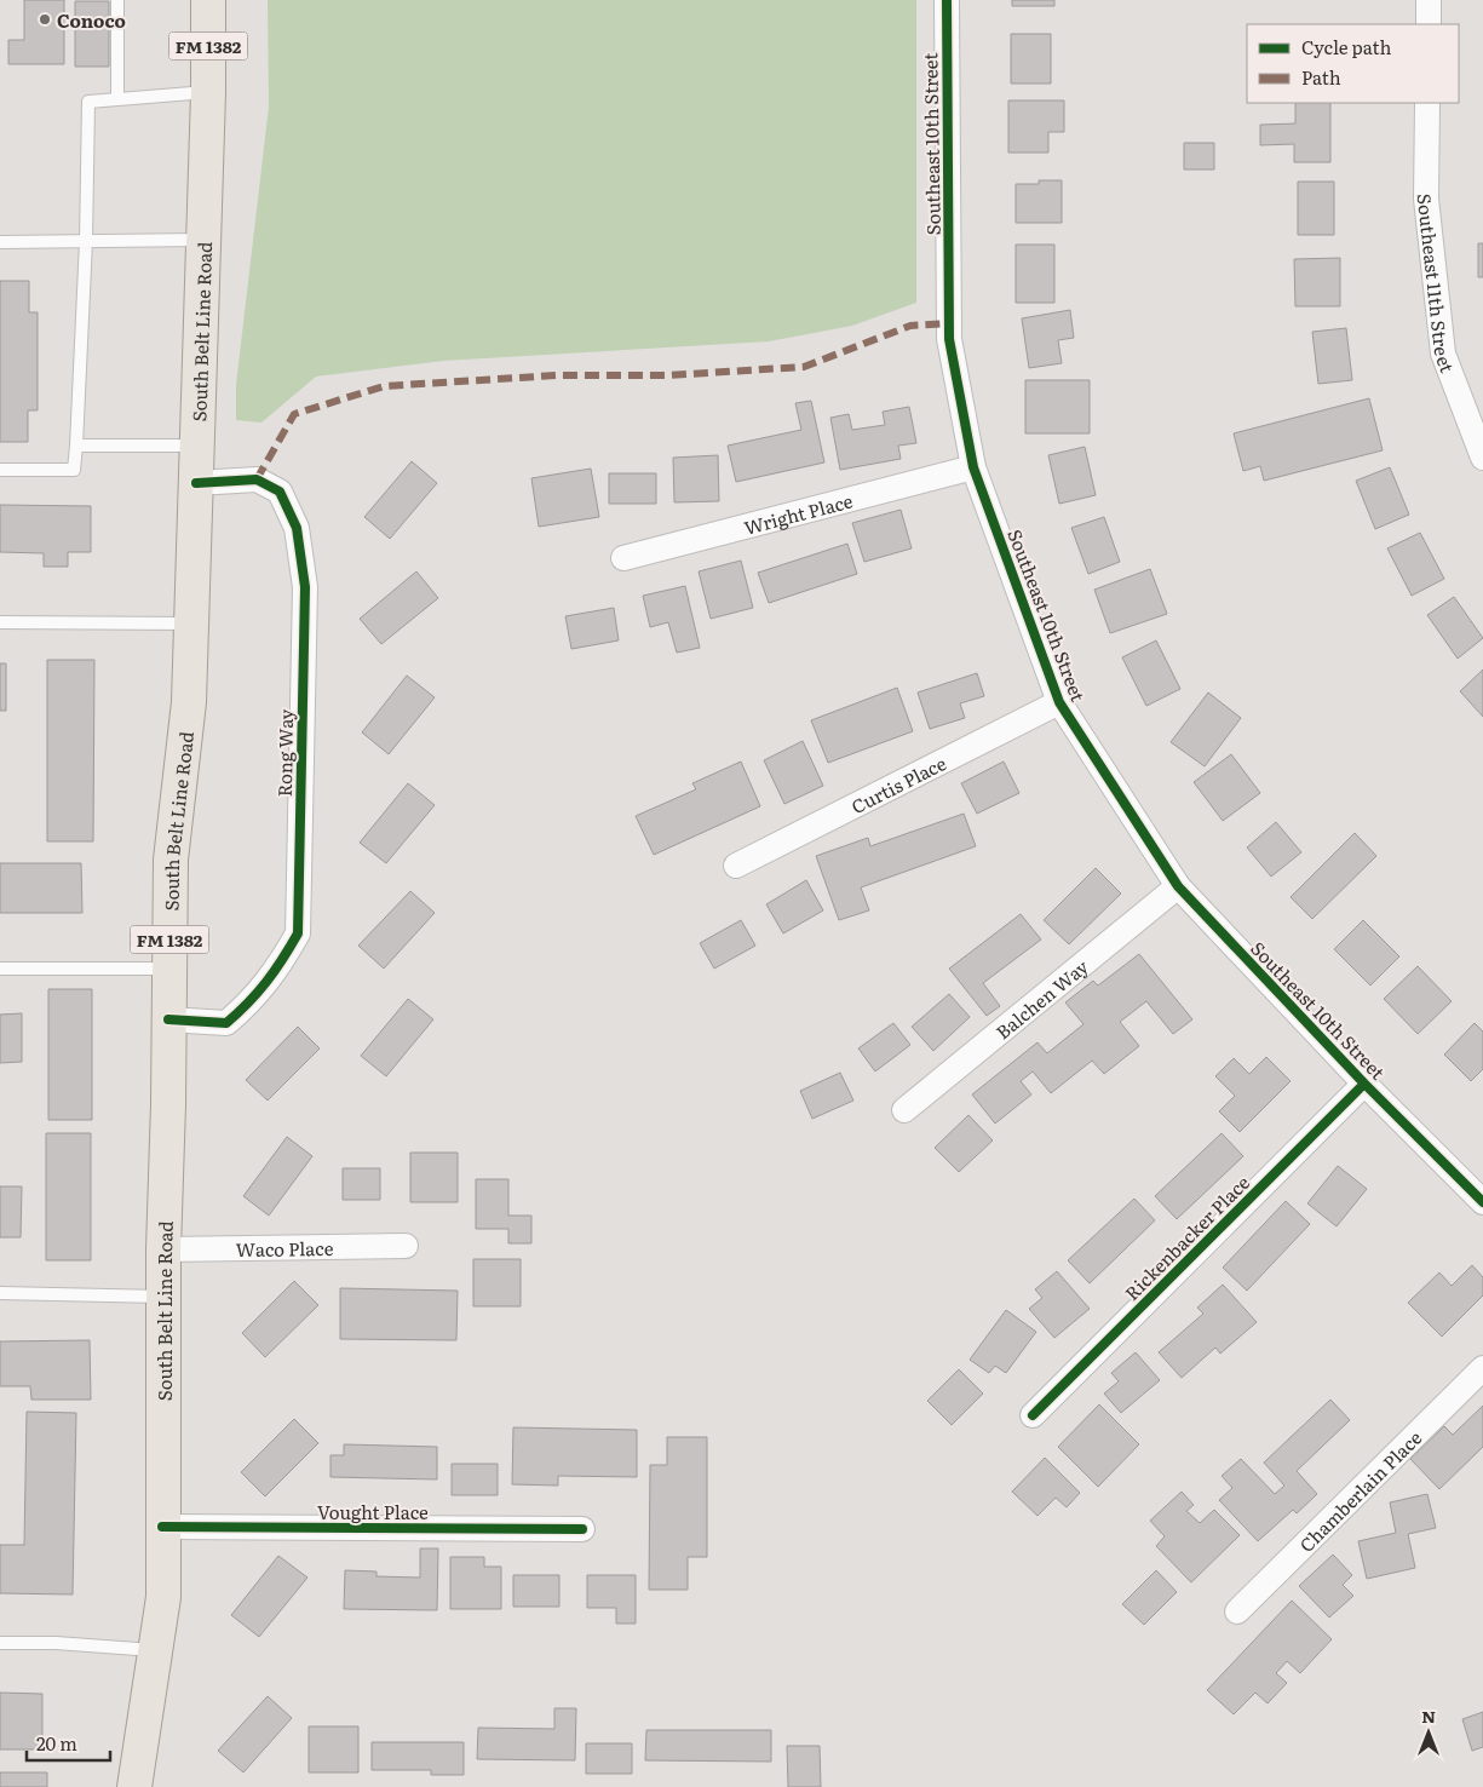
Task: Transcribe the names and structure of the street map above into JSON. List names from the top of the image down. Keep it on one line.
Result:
{"streets":{"main road":["FM 1382","South Belt Line Road"],"street":["Southeast 10th Street","Southeast 11th Street","Wright Place","Rong Way","Curtis Place","Balchen Way","Rickenbacker Place","Waco Place","Chamberlain Place","Vought Place"]},"crossings":[["Southeast 10th Street","Wright Place"],["Southeast 10th Street","Curtis Place"],["Southeast 10th Street","Balchen Way"],["Southeast 10th Street","Rickenbacker Place"],["South Belt Line Road","Rong Way"],["South Belt Line Road","Waco Place"],["South Belt Line Road","Vought Place"]],"places":["Conoco"],"legend":["Cycle path","Path"],"scale_bar":"20 m","north":"top"}
